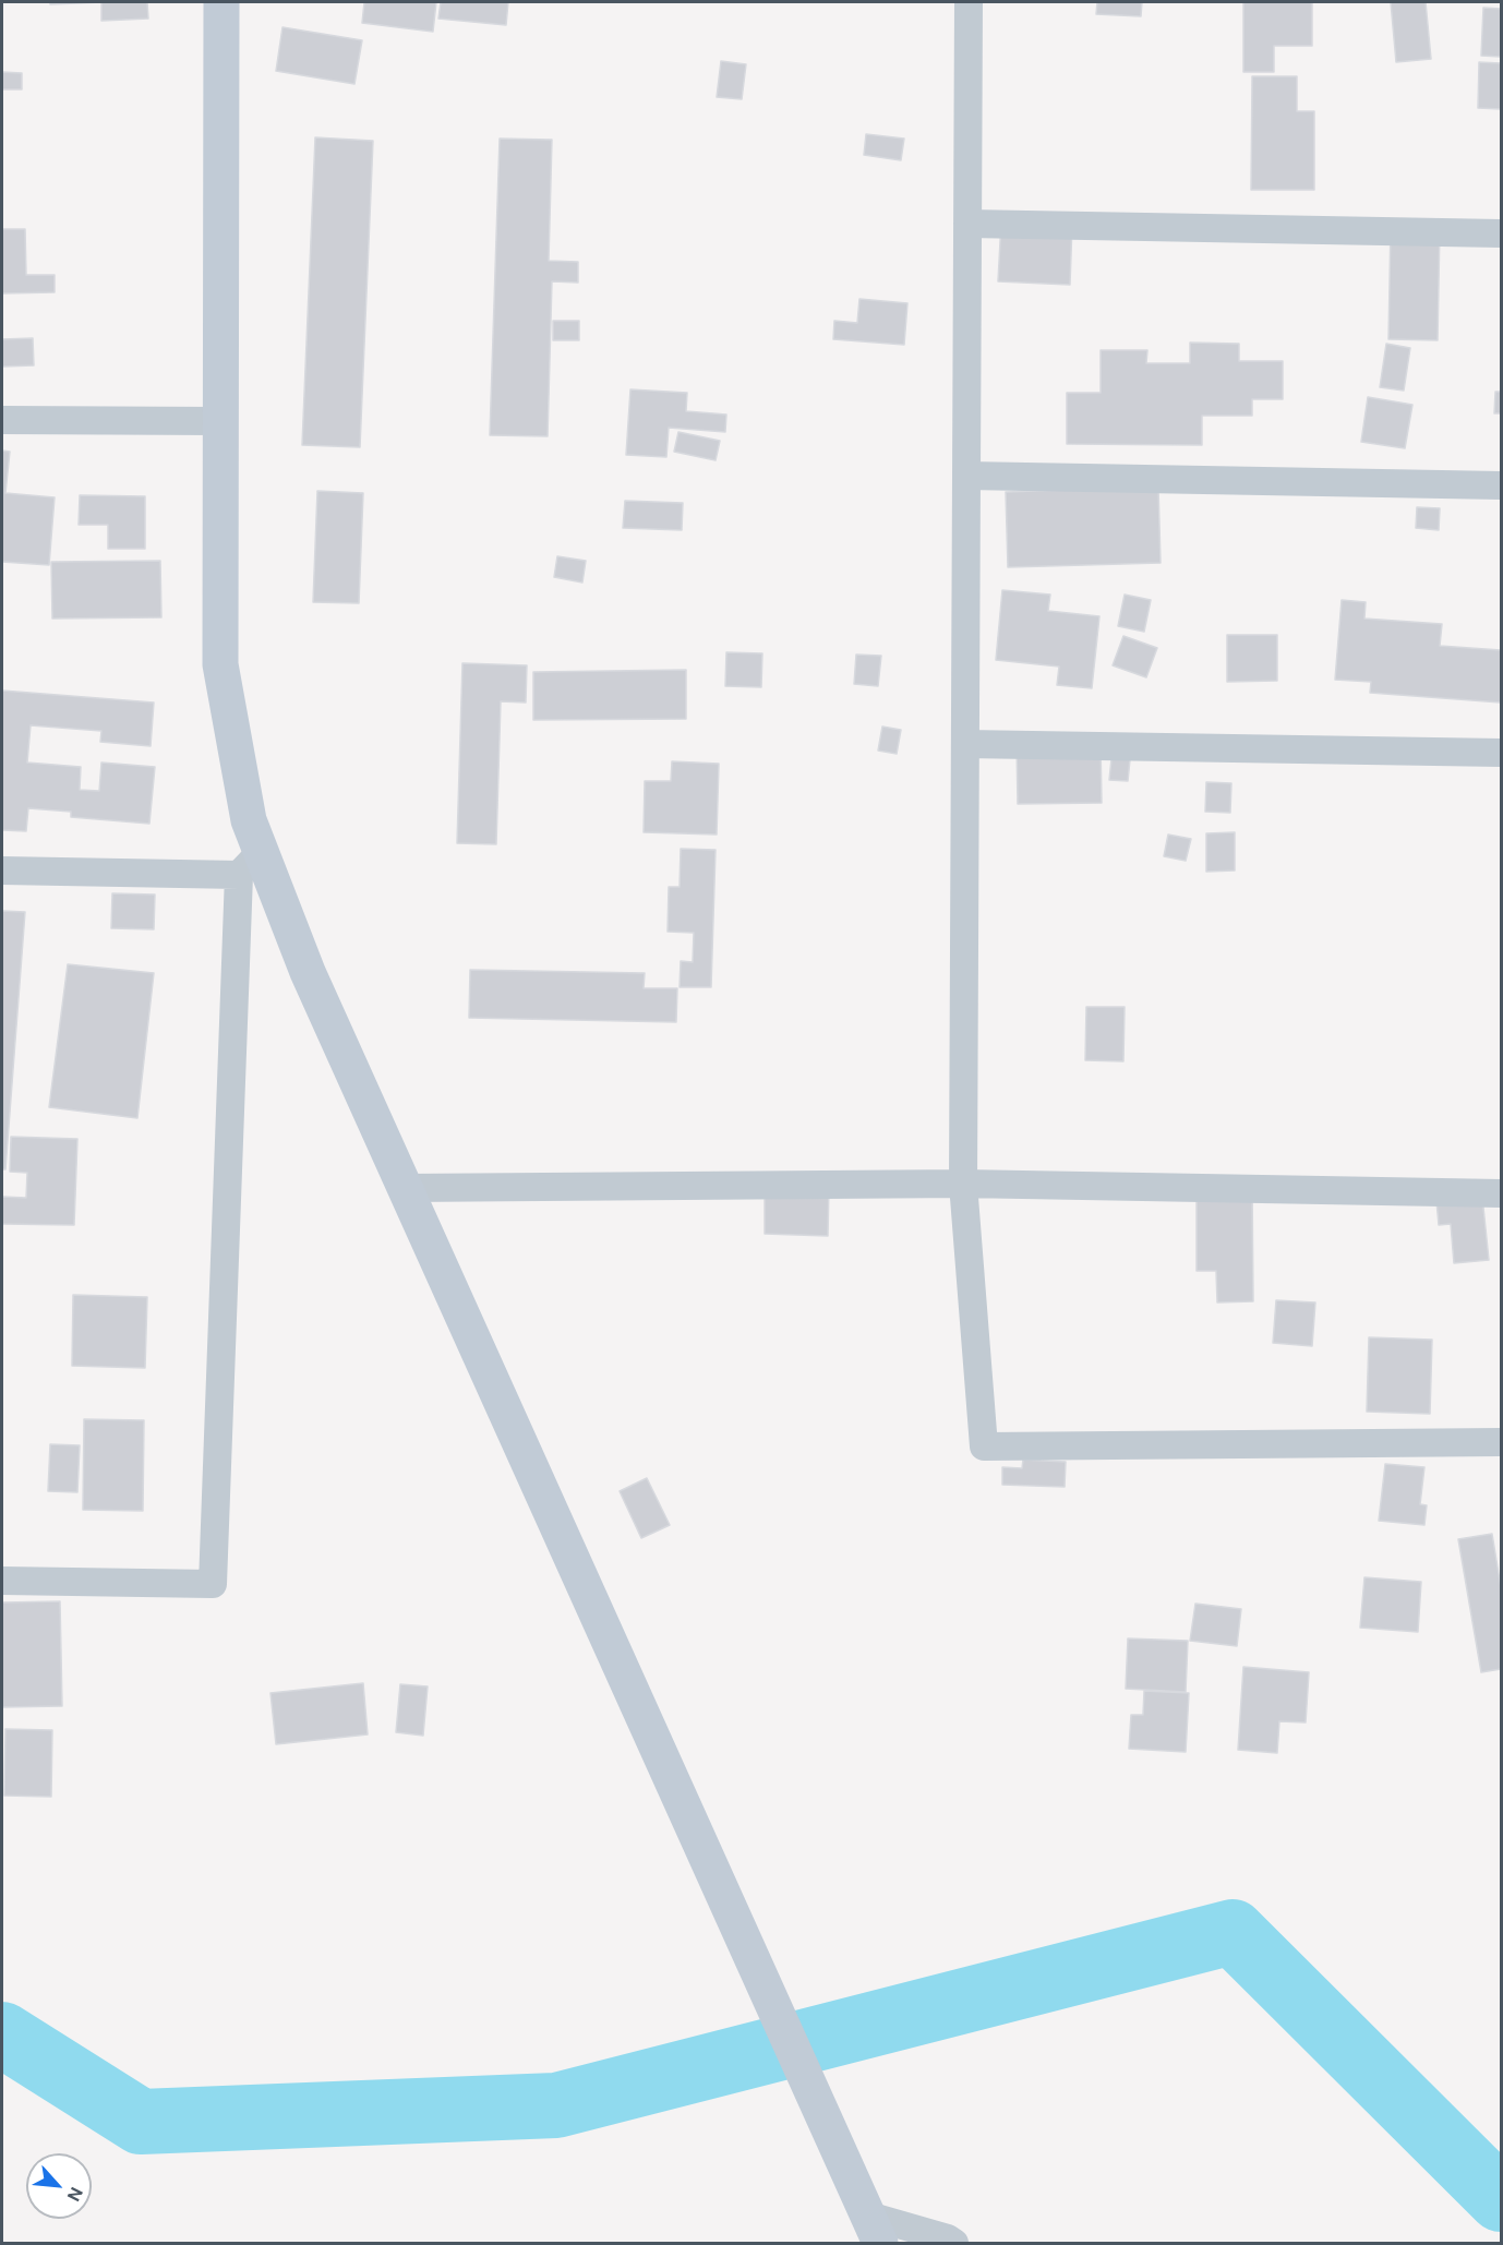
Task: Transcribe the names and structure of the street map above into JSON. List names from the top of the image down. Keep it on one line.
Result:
{"north":"bottom right"}
